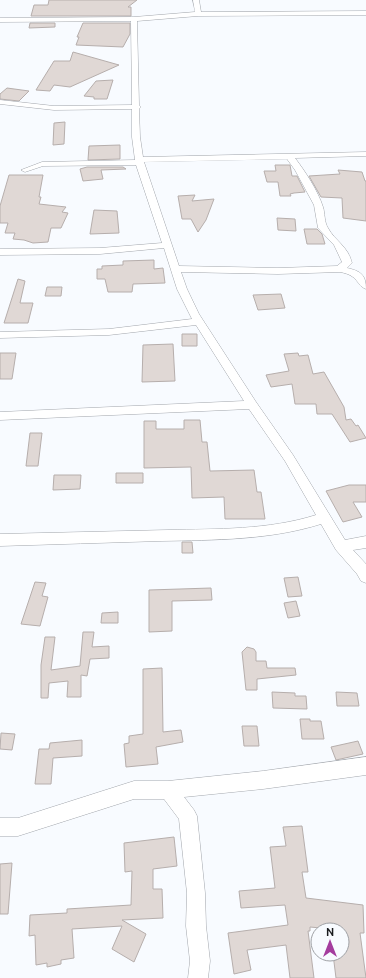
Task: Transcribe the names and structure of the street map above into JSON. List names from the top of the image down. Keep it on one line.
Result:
{"north":"top"}
